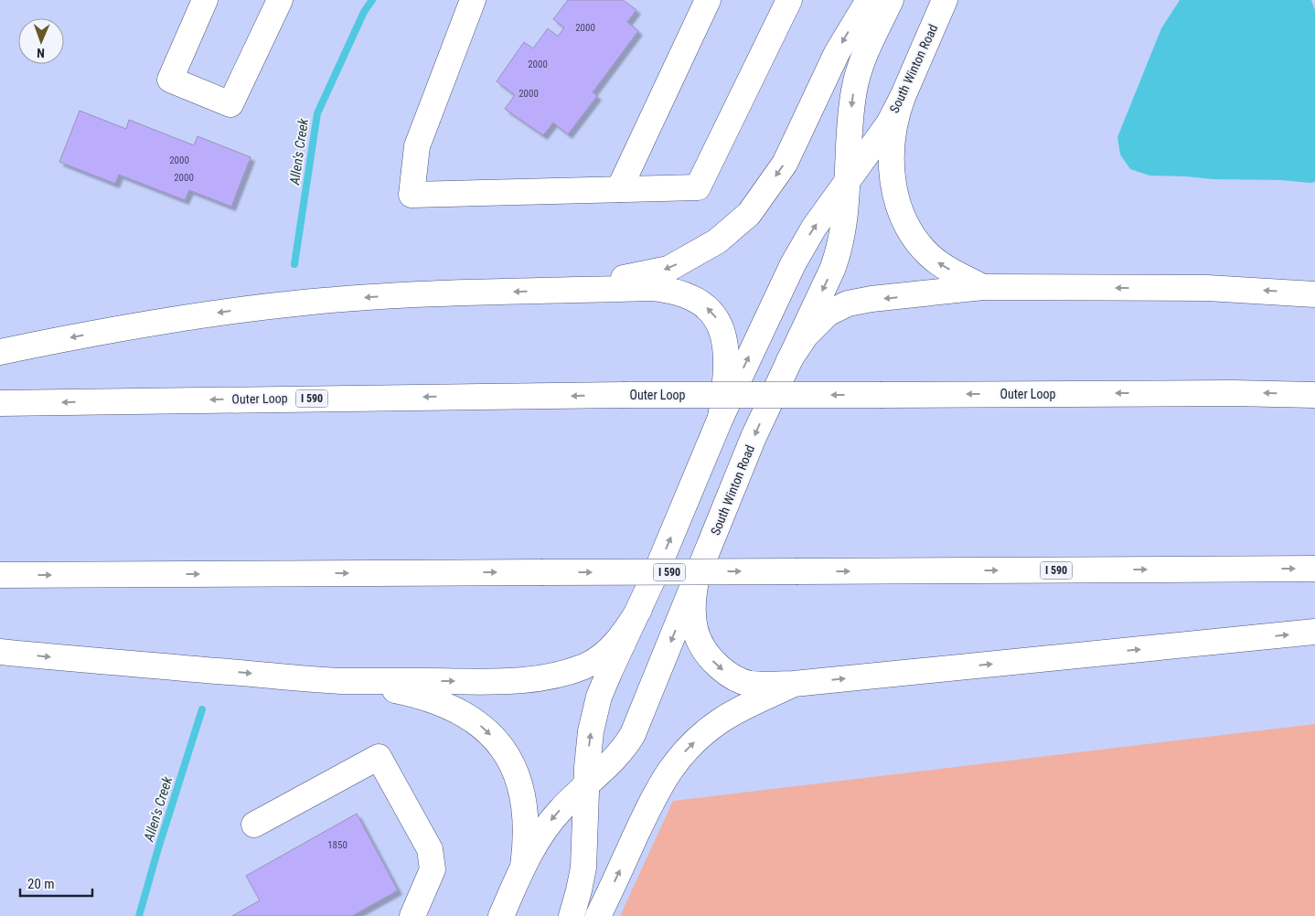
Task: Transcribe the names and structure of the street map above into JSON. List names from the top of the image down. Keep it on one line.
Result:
{"streets":{"main road":["South Winton Road","Outer Loop","I 590"]},"water":["Allen's Creek"],"house_numbers":["2000","2000","2000","2000","2000","1850"],"scale_bar":"20 m","north":"bottom"}
